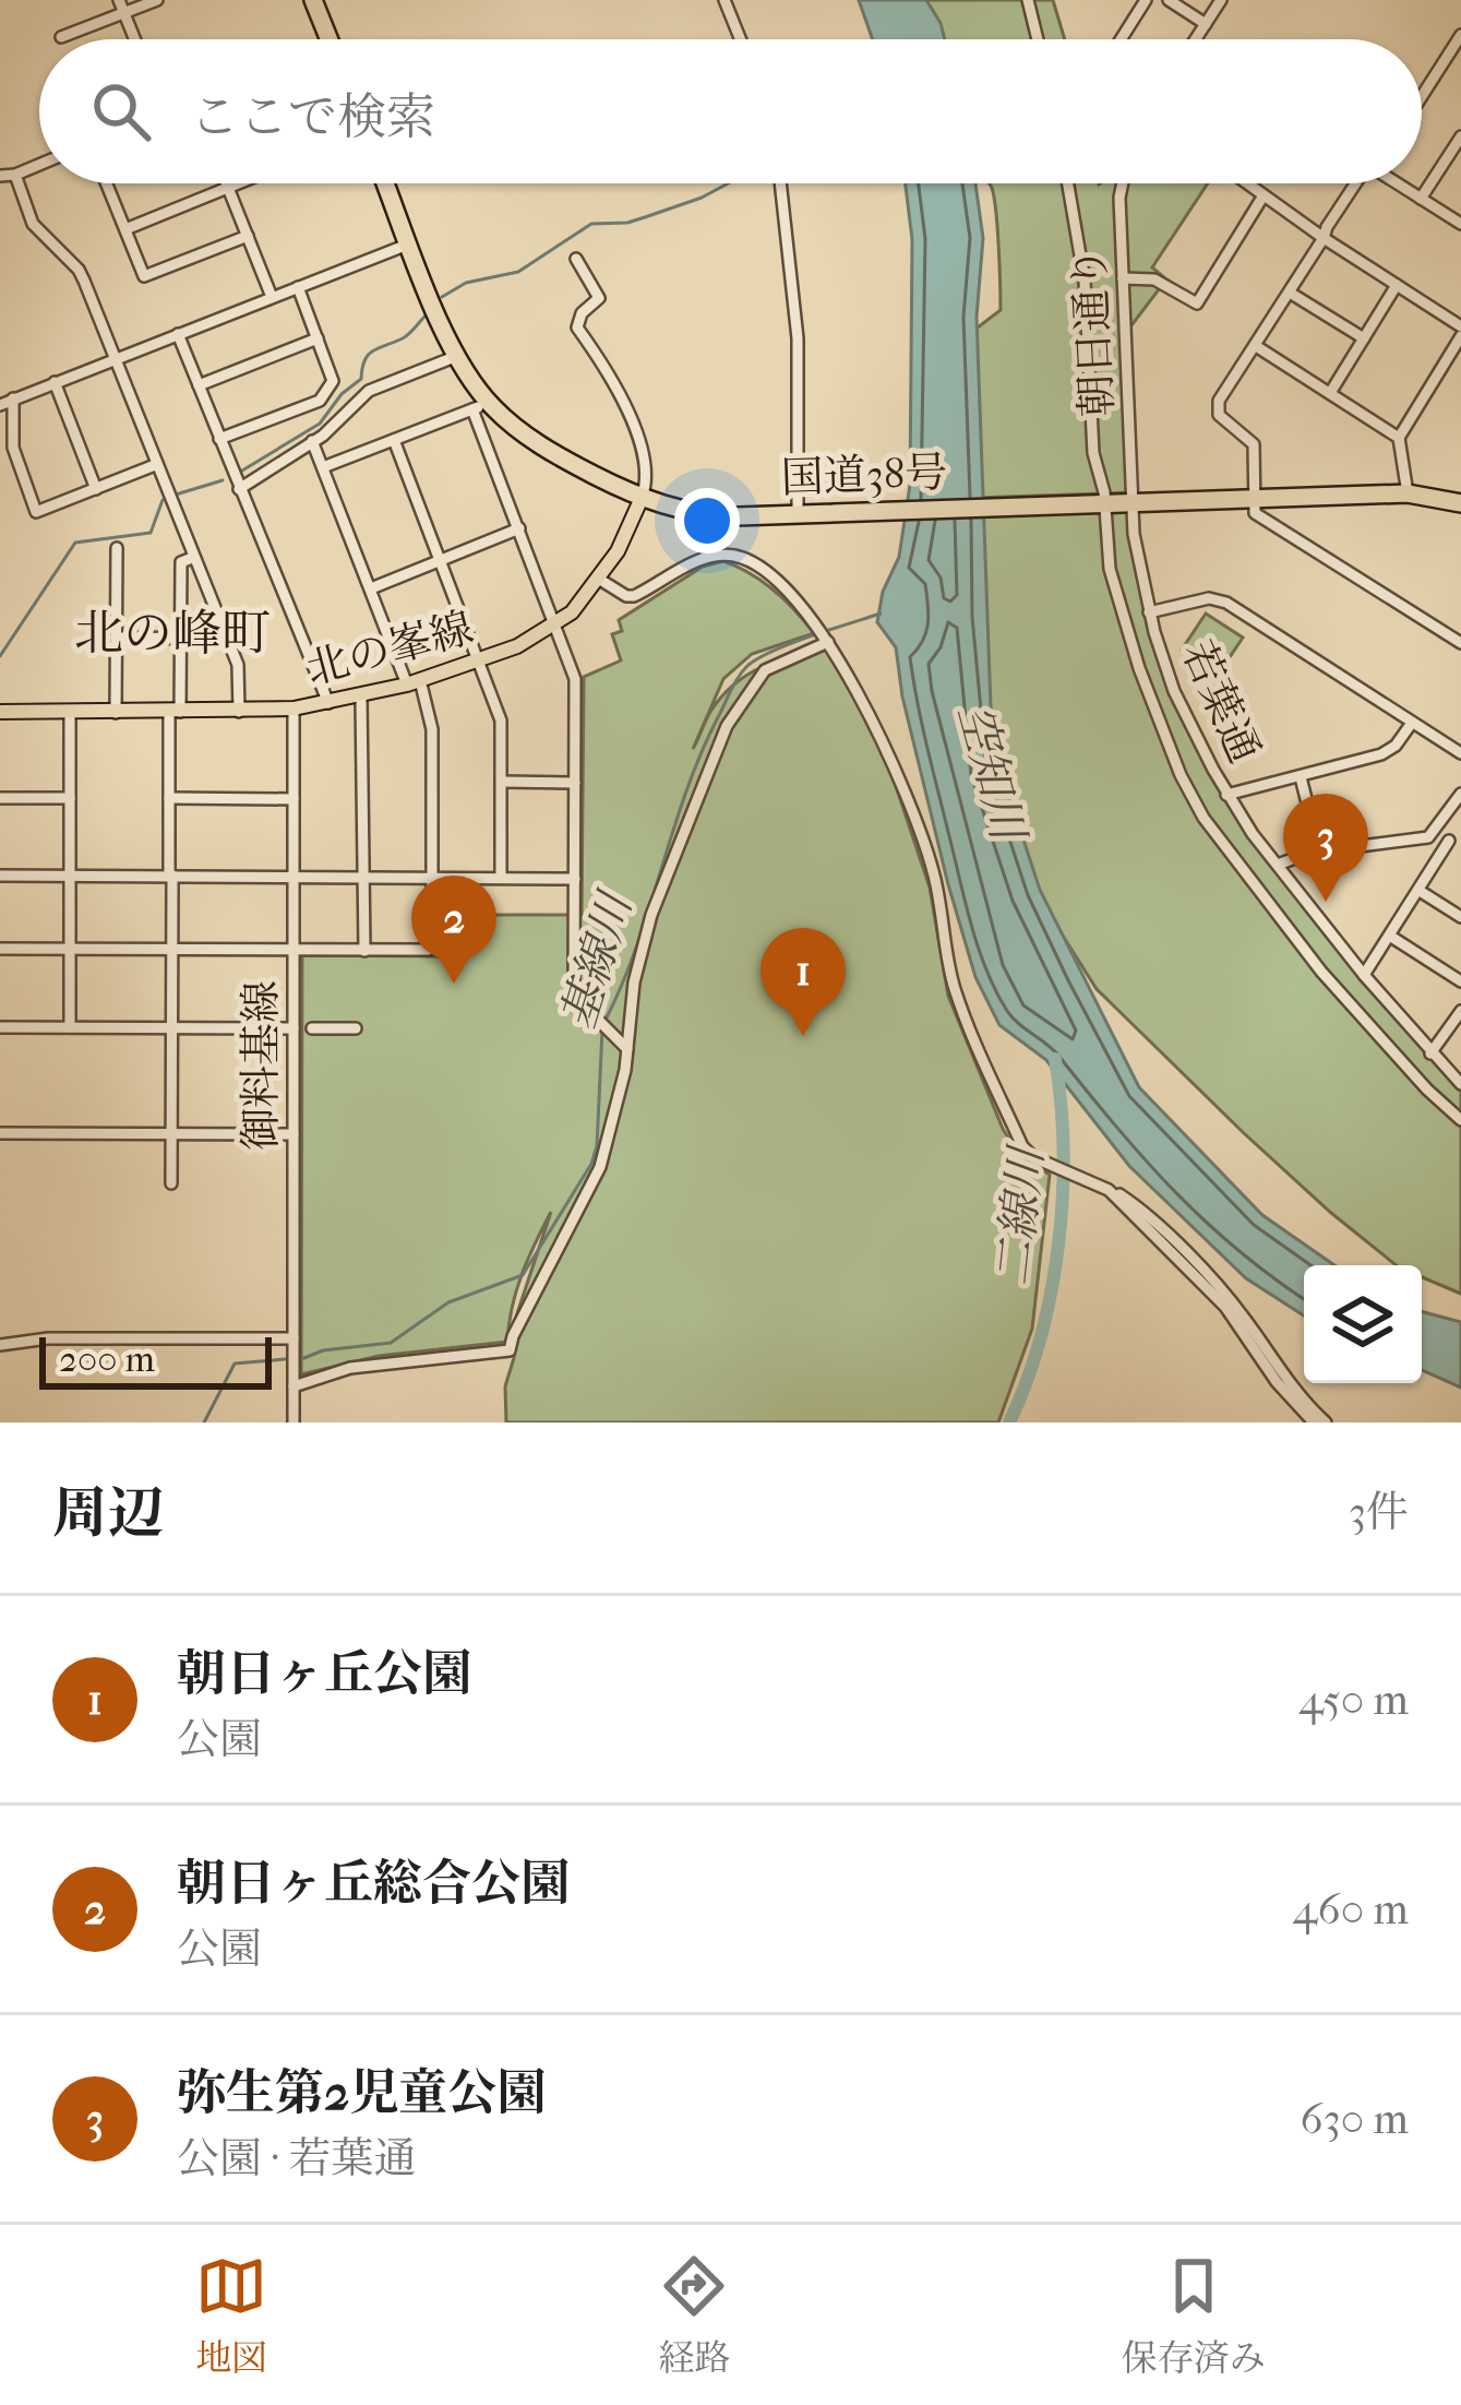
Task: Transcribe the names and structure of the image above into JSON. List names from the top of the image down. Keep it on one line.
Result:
{"streets":{"highway":["国道38号"],"main road":["北の峯線"],"street":["朝日通り","若葉通","御料基線"]},"crossings":[["朝日通り","国道38号"],["朝日通り","若葉通"],["国道38号","北の峯線"],["国道38号","若葉通"],["北の峯線","御料基線"]],"districts":["北の峰町"],"water":["空知川","基線川","二線川"],"scale_bar":"200 m","page":{"search":"ここで検索","pins":["3","2","1"],"scale":"200 m","heading":["周辺","3件"],"list":[{"mark":"1","name":"朝日ヶ丘公園","note":"公園","value":"450 m"},{"mark":"2","name":"朝日ヶ丘総合公園","note":"公園","value":"460 m"},{"mark":"3","name":"弥生第2児童公園","note":"公園 · 若葉通","value":"630 m"}],"nav":["地図","経路","保存済み"]}}
